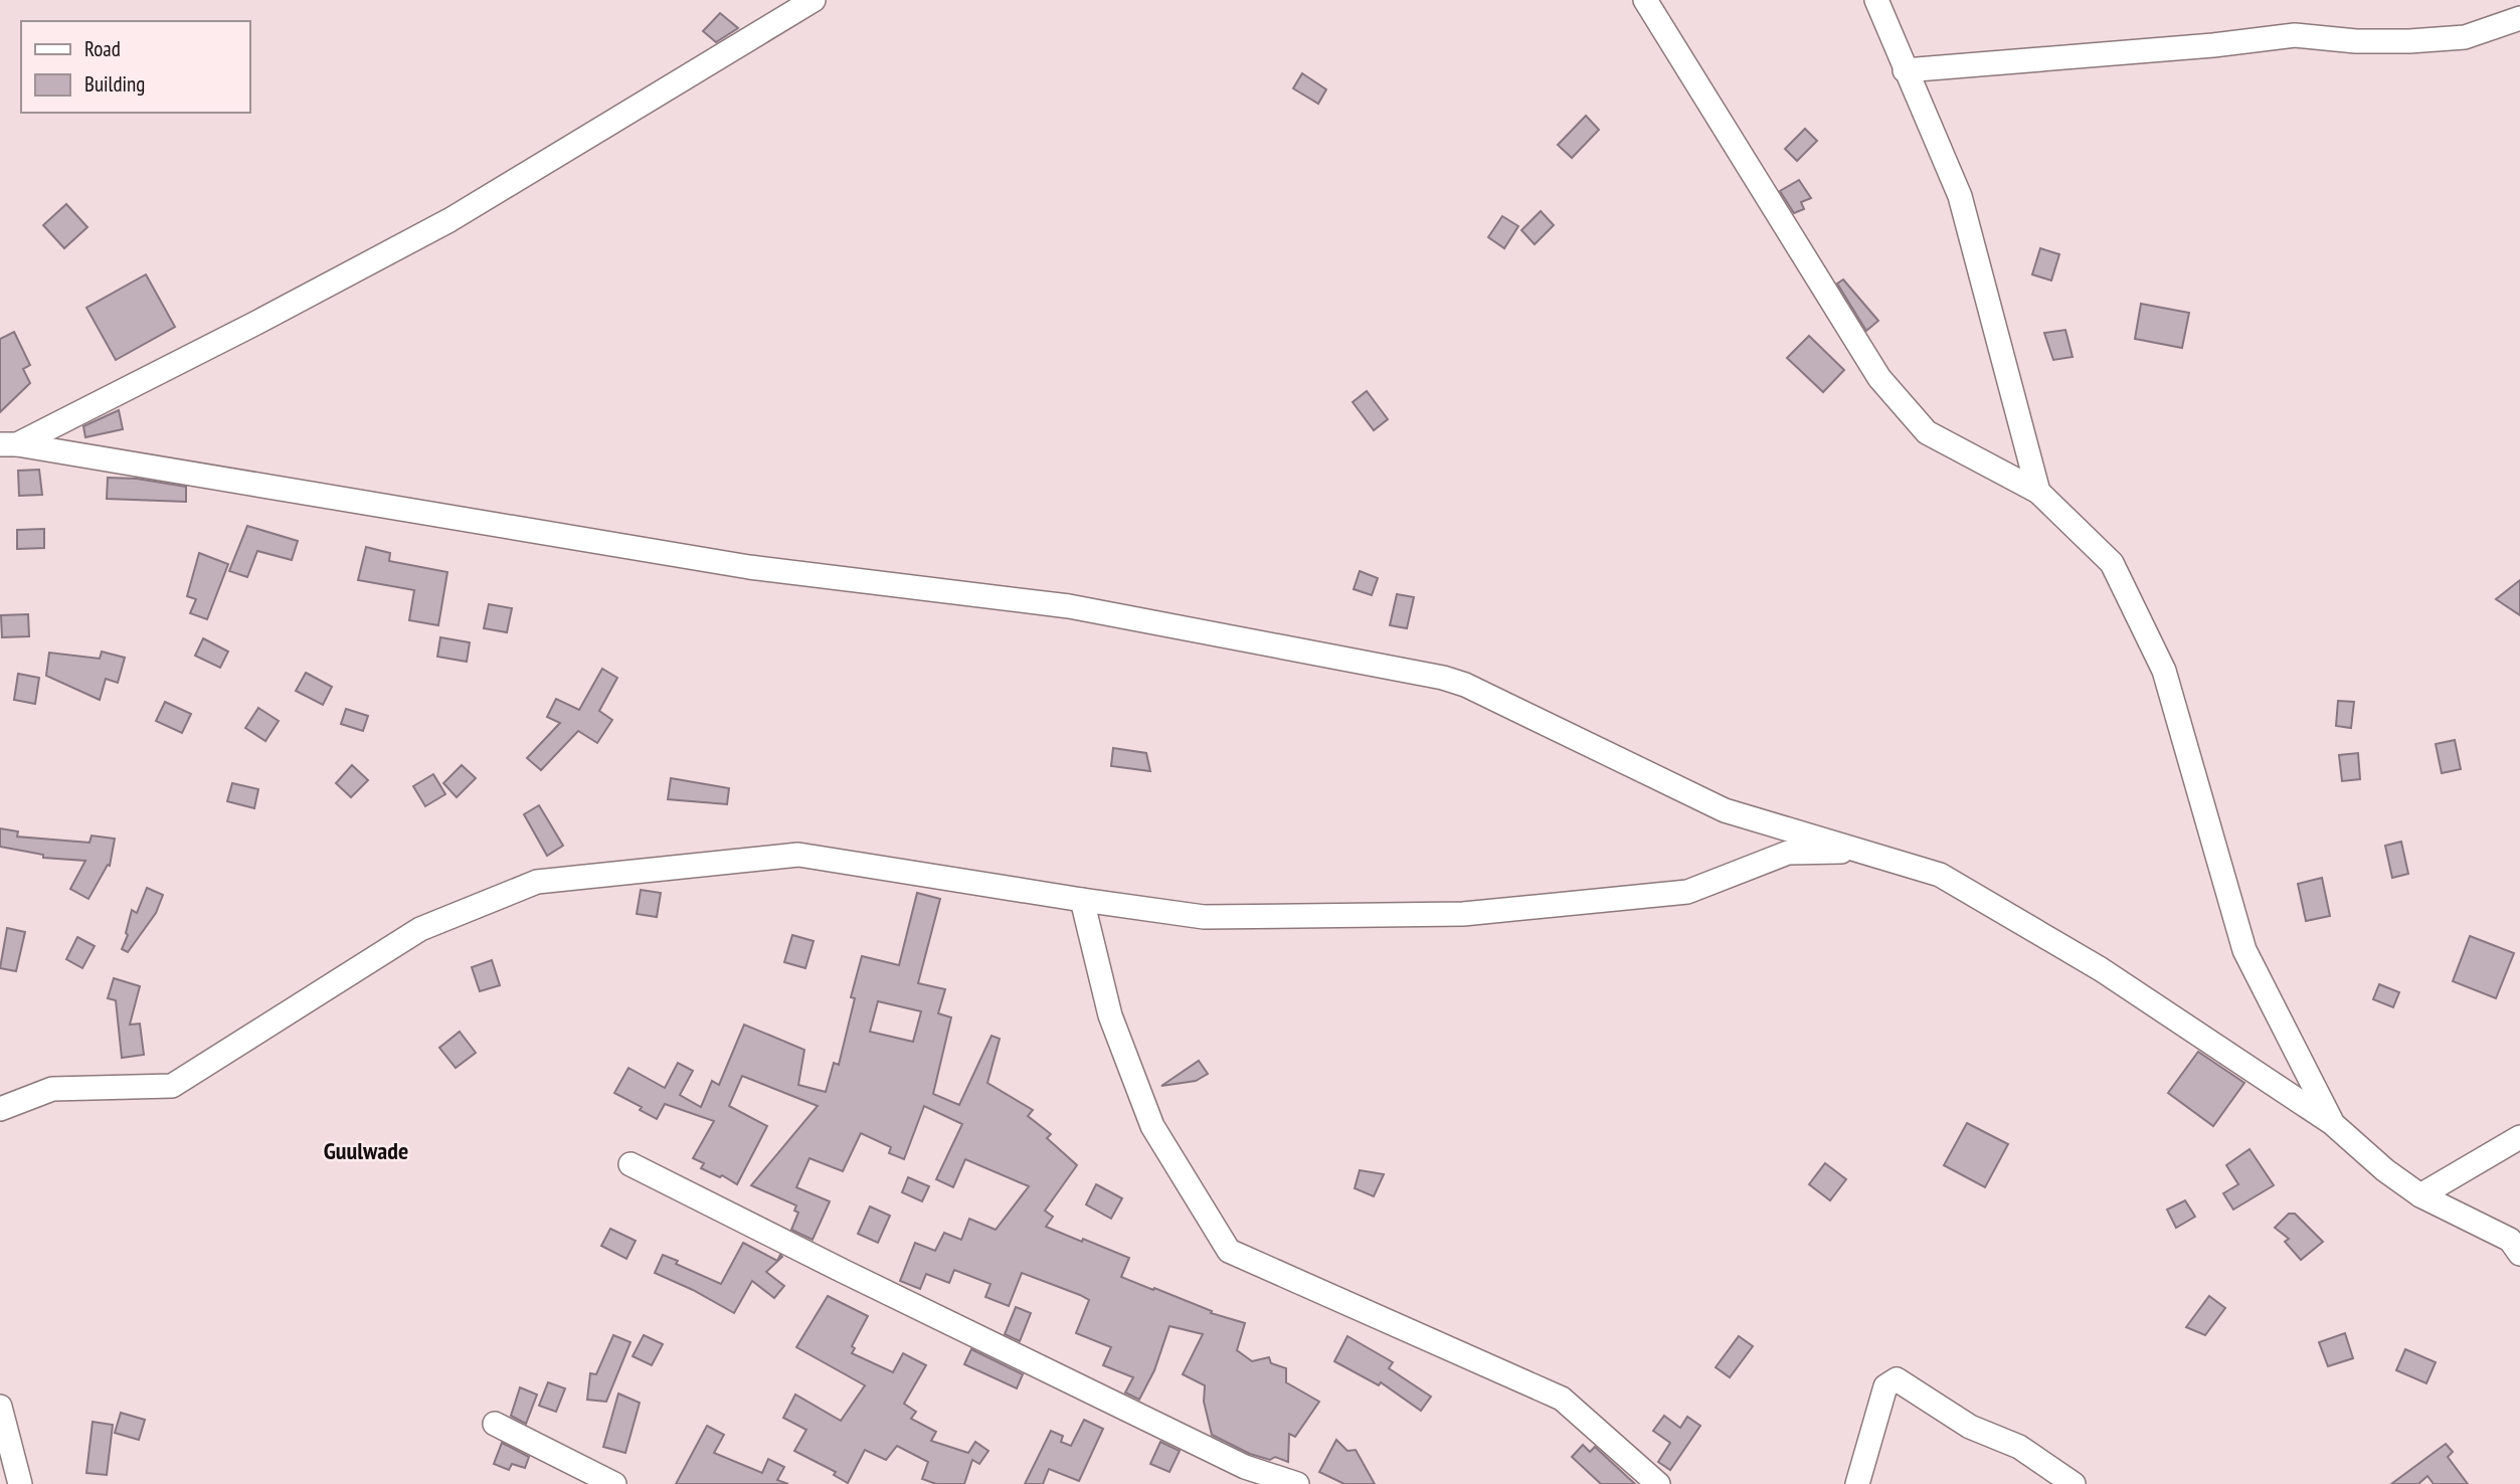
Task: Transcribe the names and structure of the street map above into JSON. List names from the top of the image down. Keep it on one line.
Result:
{"districts":["Guulwade"],"legend":["Road","Building"]}
